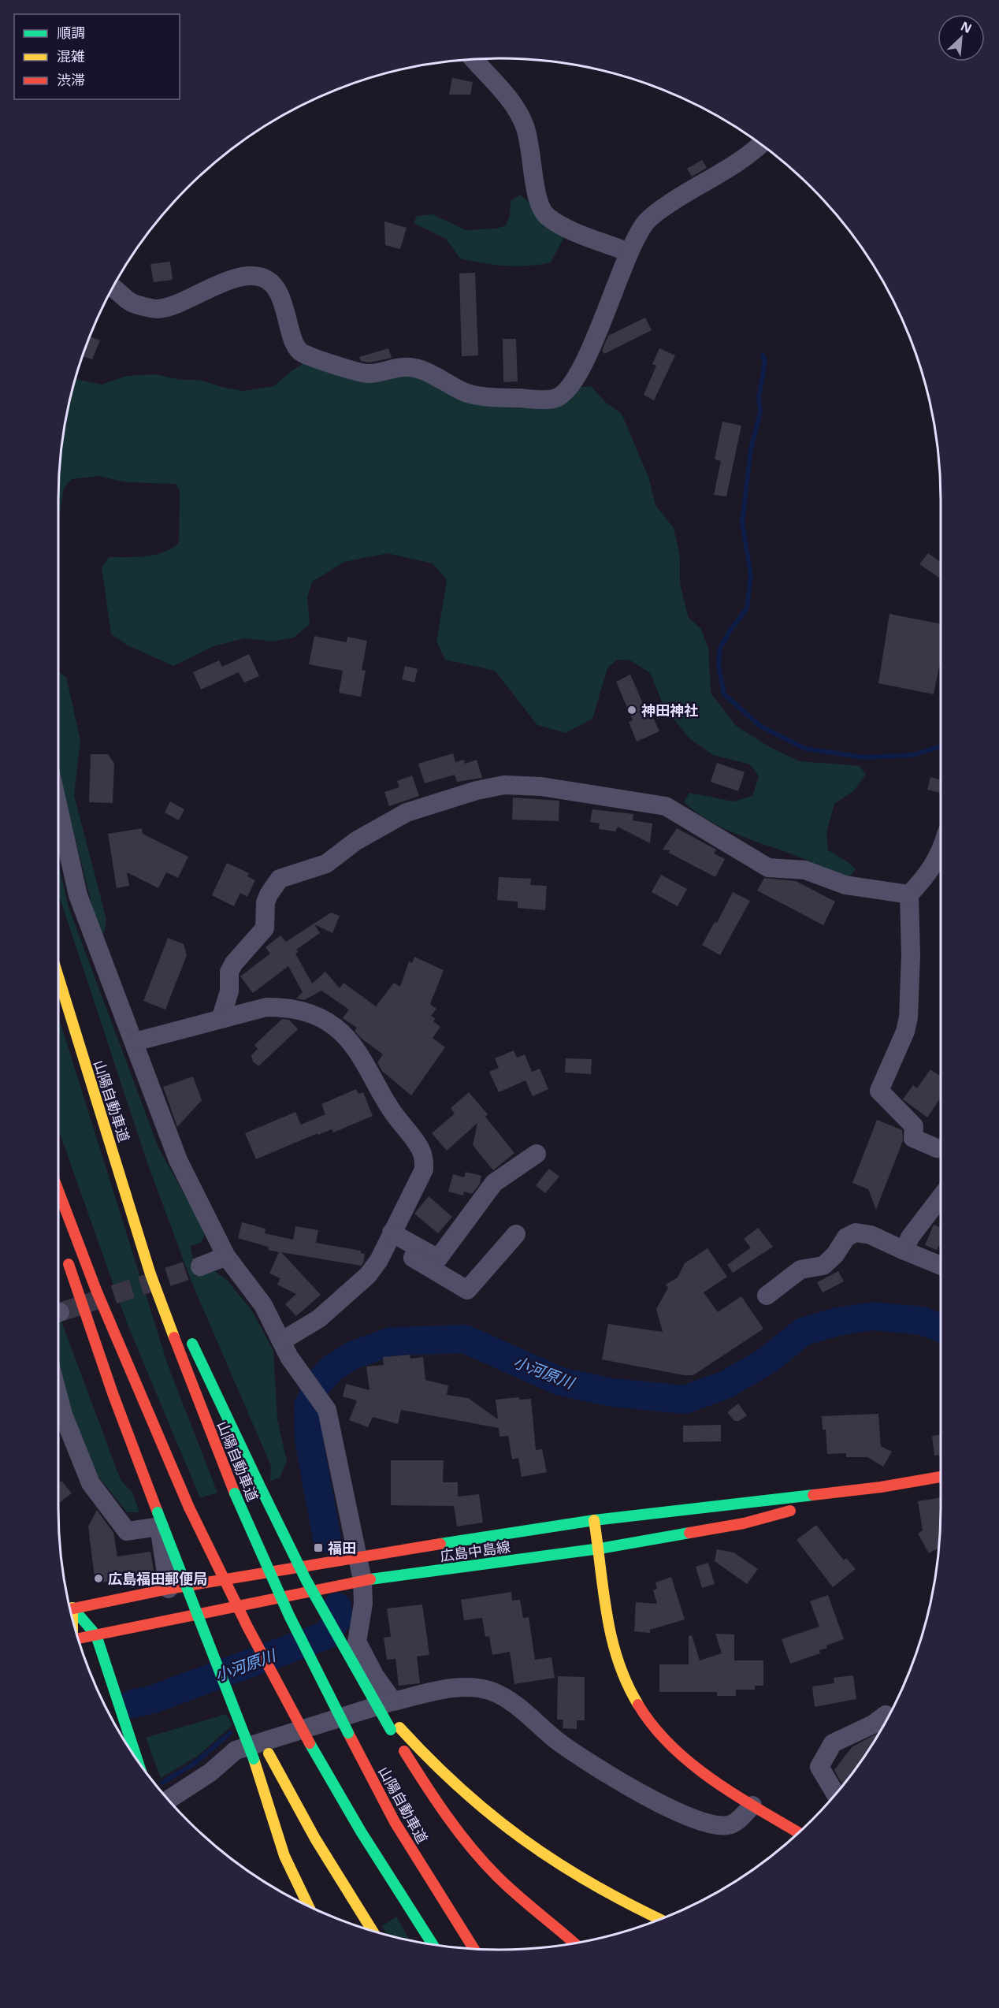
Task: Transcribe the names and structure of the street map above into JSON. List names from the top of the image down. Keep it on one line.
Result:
{"streets":{"main road":["山陽自動車道","広島中島線"]},"water":["小河原川"],"places":{"other":["神田神社","広島福田郵便局"],"transit":["福田"]},"legend":["順調","混雑","渋滞"],"north":"top right"}
